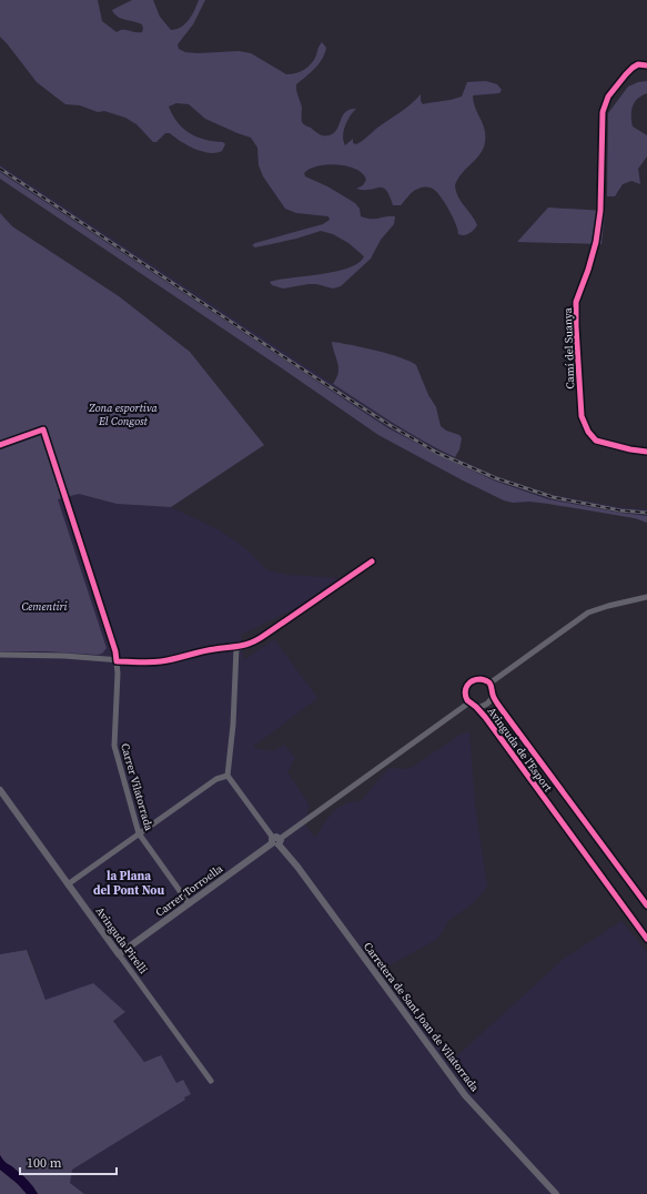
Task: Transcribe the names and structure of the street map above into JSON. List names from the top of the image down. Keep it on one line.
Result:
{"streets":{"street":["Camí del Suanya","Avinguda de l'Esport","Carrer Vilatorrada","Carrer Torroella","Avinguda Pirelli","Carretera de Sant Joan de Vilatorrada"]},"crossings":[["Carrer Vilatorrada","Carrer Torroella"],["Carrer Torroella","Avinguda Pirelli"],["Carrer Torroella","Carretera de Sant Joan de Vilatorrada"]],"districts":["la Plana del Pont Nou"],"parks":["Zona esportiva El Congost","Cementiri"],"scale_bar":"100 m"}
